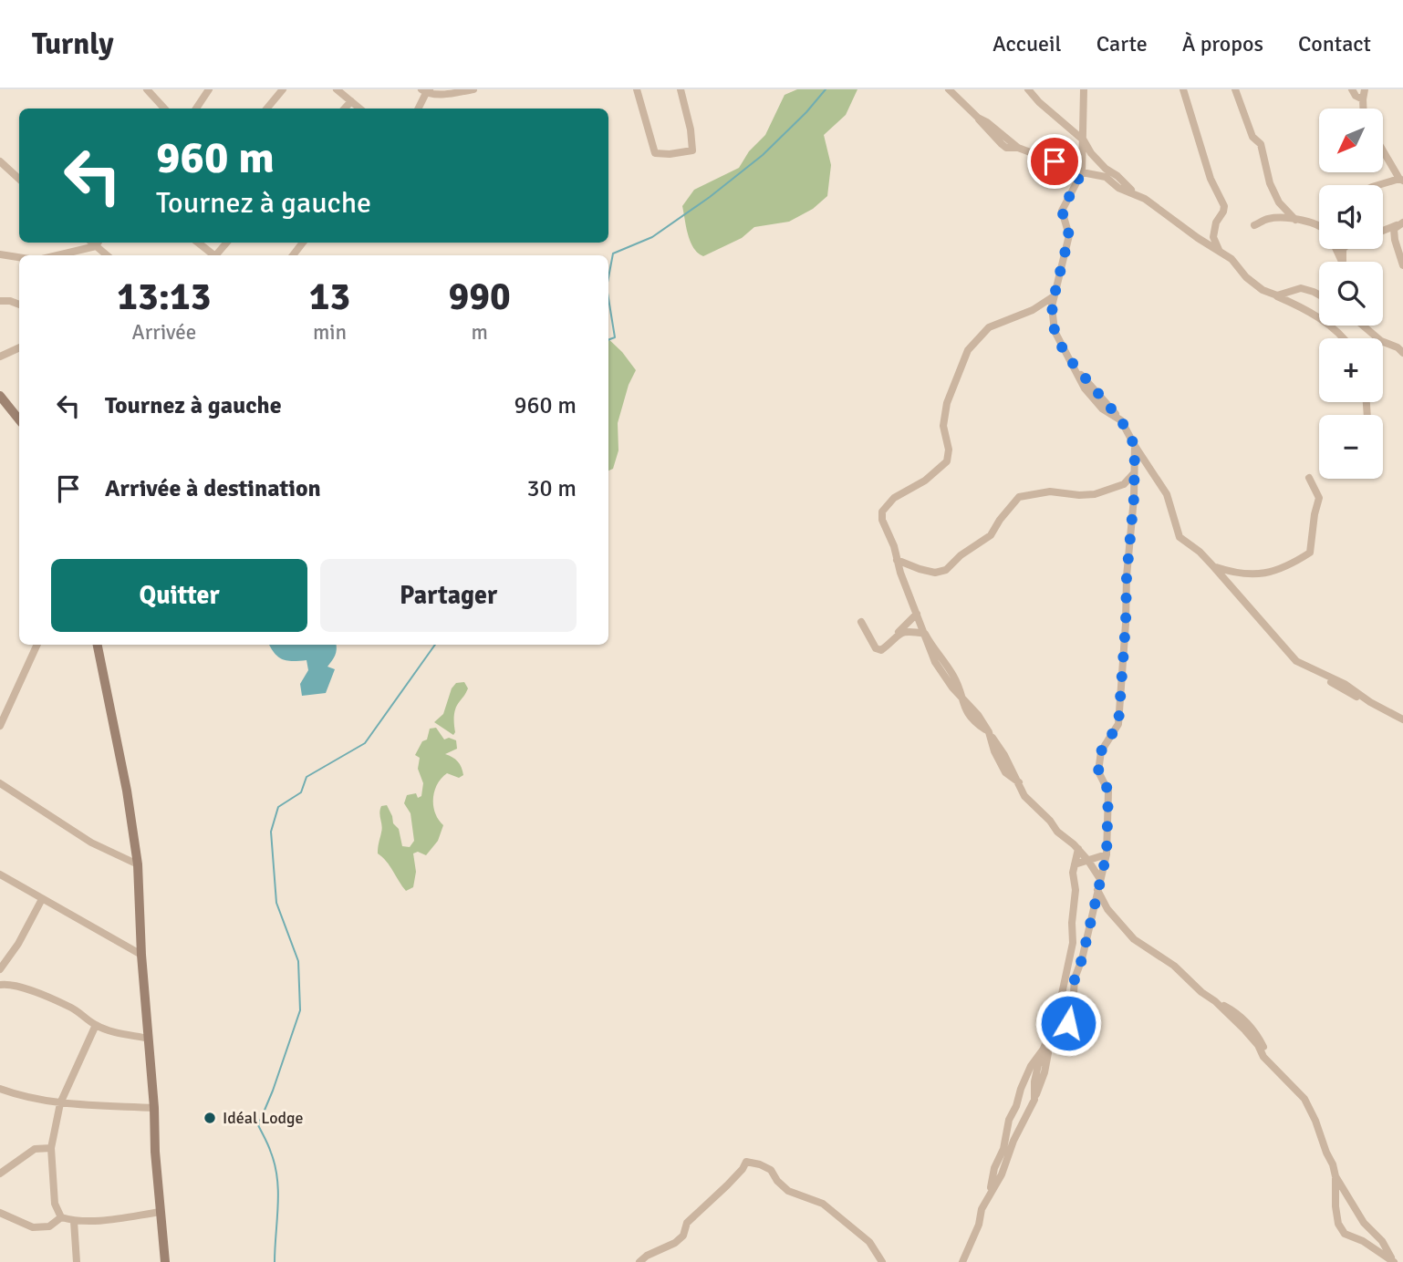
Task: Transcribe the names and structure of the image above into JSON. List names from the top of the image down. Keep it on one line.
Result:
{"places":["Idéal Lodge"],"north":"bottom left","page":{"header":"Turnly","nav":["Accueil","Carte","À propos","Contact"],"map_buttons":["+","−"],"turn":["960 m","Tournez à gauche"],"eta":["13:13","Arrivée","13","min","990","m"],"list":[{"name":"Tournez à gauche","value":"960 m"},{"name":"Arrivée à destination","value":"30 m"}],"buttons":["Quitter","Partager"]}}
